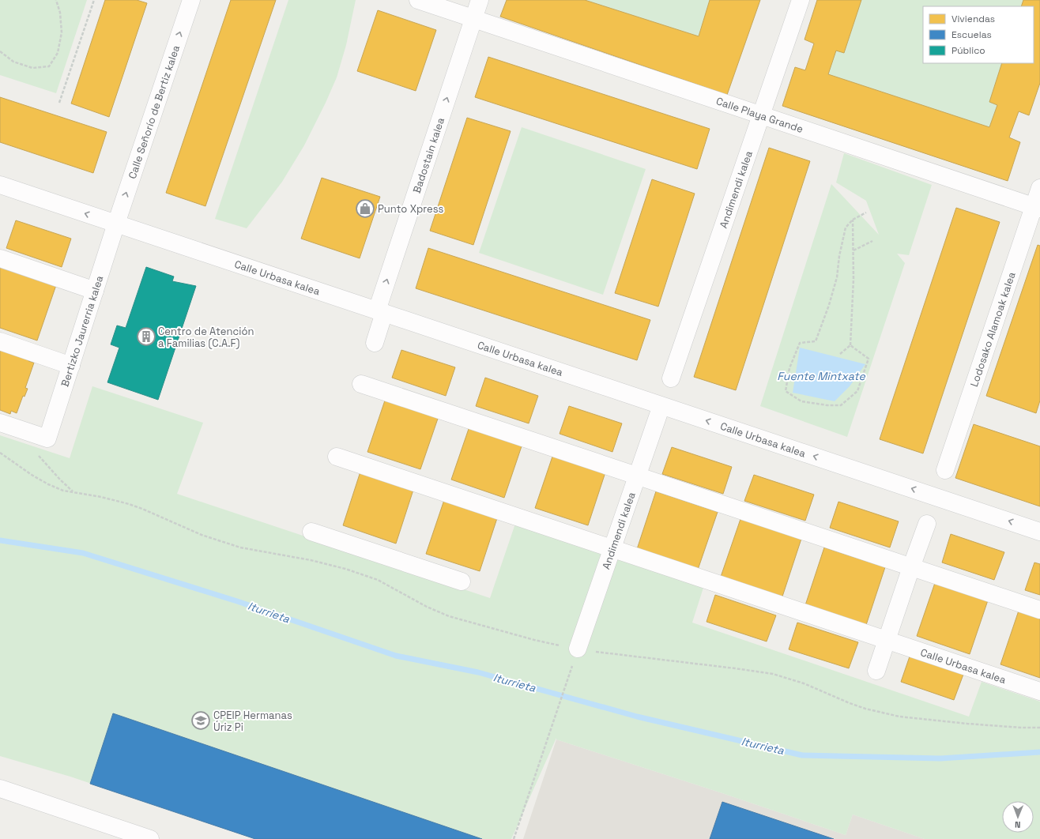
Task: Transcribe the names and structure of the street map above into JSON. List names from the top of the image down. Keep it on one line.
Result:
{"streets":{"street":["Calle Señorío de Bertiz kalea","Calle Playa Grande","Badostain kalea","Andimendi kalea","Calle Urbasa kalea","Lodosako Alamoak kalea","Bertizko Jaurerria kalea"]},"crossings":[["Calle Señorío de Bertiz kalea","Calle Urbasa kalea"],["Calle Señorío de Bertiz kalea","Bertizko Jaurerria kalea"],["Calle Playa Grande","Andimendi kalea"],["Calle Playa Grande","Lodosako Alamoak kalea"],["Badostain kalea","Calle Urbasa kalea"],["Andimendi kalea","Calle Urbasa kalea"],["Calle Urbasa kalea","Bertizko Jaurerria kalea"]],"one_way":["Calle Señorío de Bertiz kalea","Badostain kalea"],"water":["Fuente Mintxate","Iturrieta"],"places":{"shop":["Punto Xpress"],"building":["Centro de Atención a Familias (C.A.F)"],"school or university":["CPEIP Hermanas Úriz Pi"]},"legend":["Viviendas","Escuelas","Público"],"north":"bottom"}
